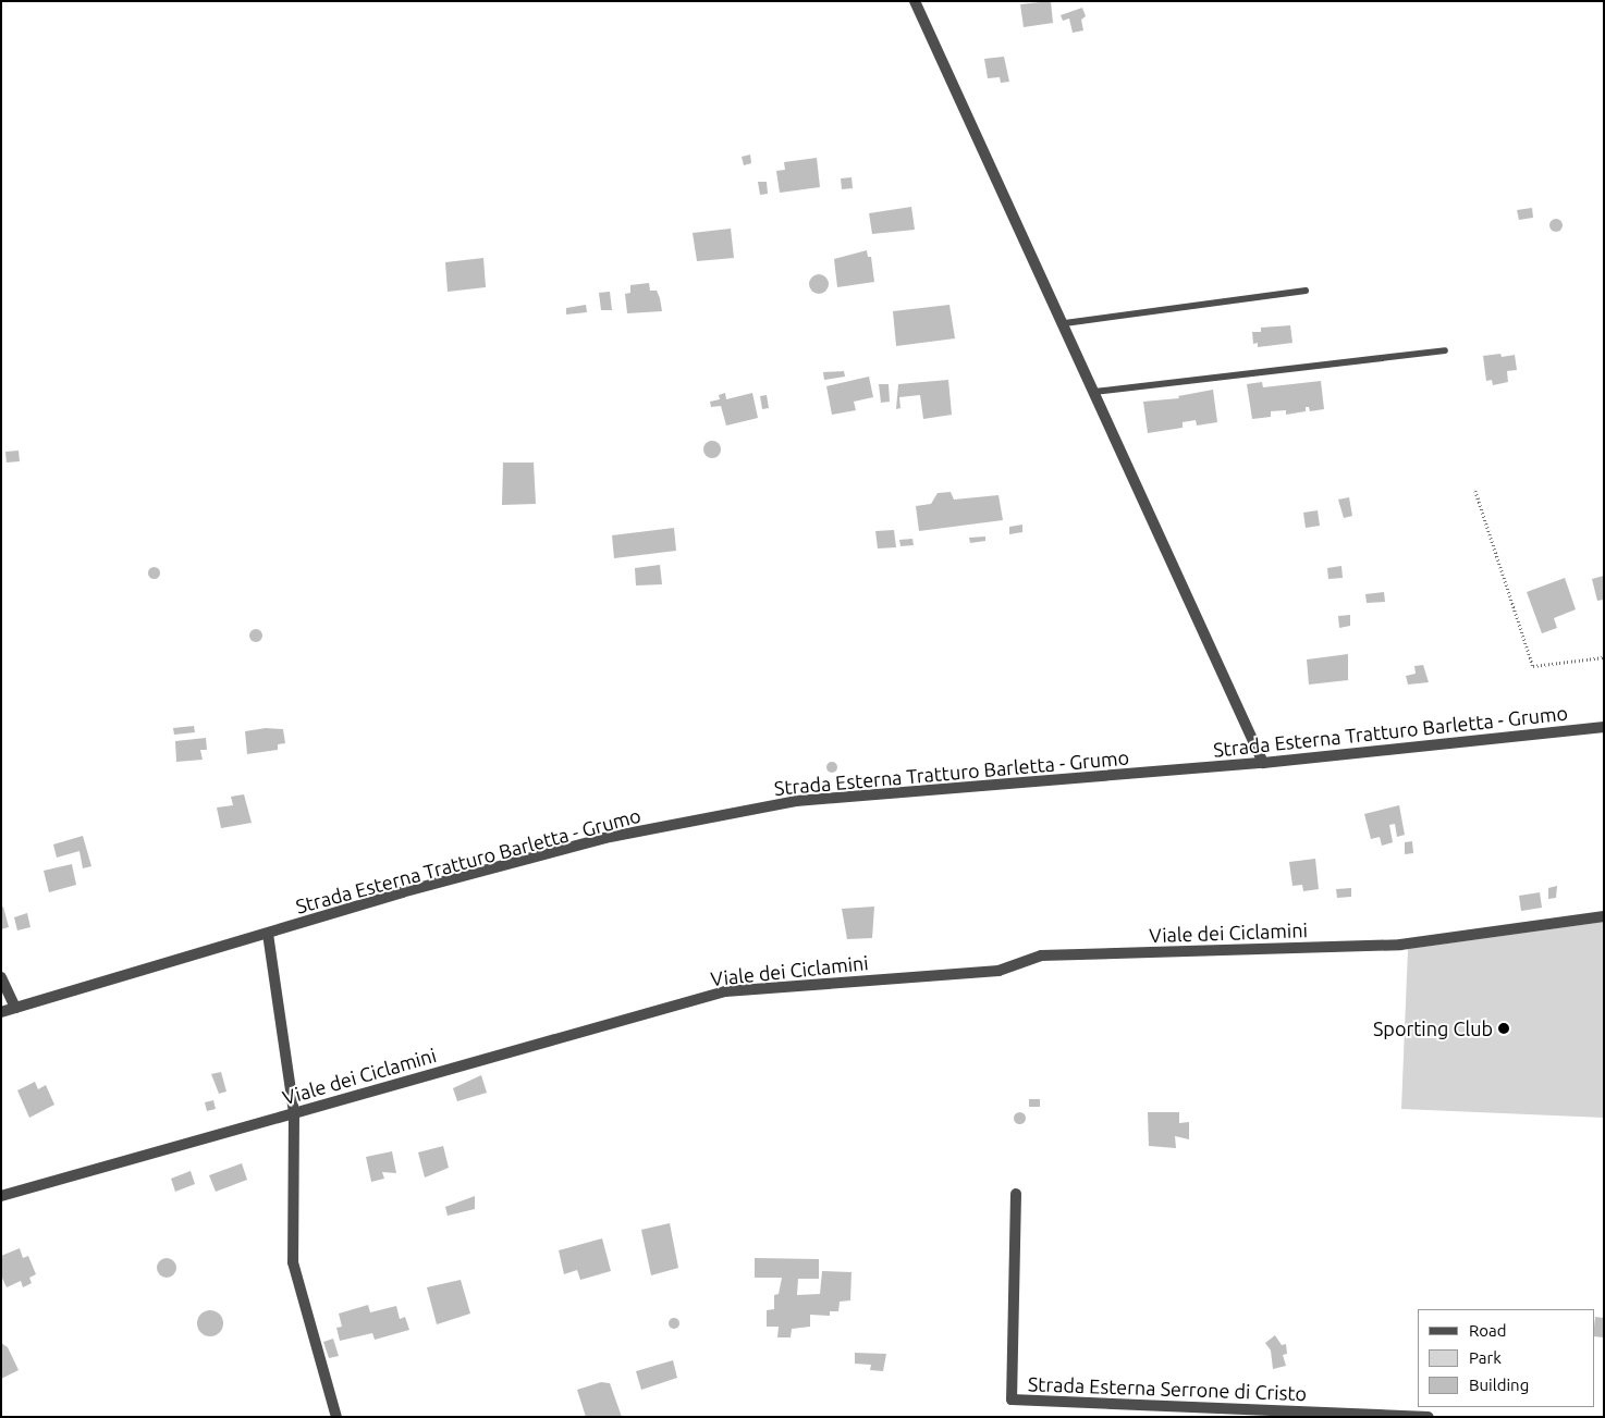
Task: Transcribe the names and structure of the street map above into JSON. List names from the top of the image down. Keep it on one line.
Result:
{"streets":{"street":["Strada Esterna Tratturo Barletta - Grumo","Viale dei Ciclamini","Strada Esterna Serrone di Cristo"]},"places":["Sporting Club"],"legend":["Road","Park","Building"]}
